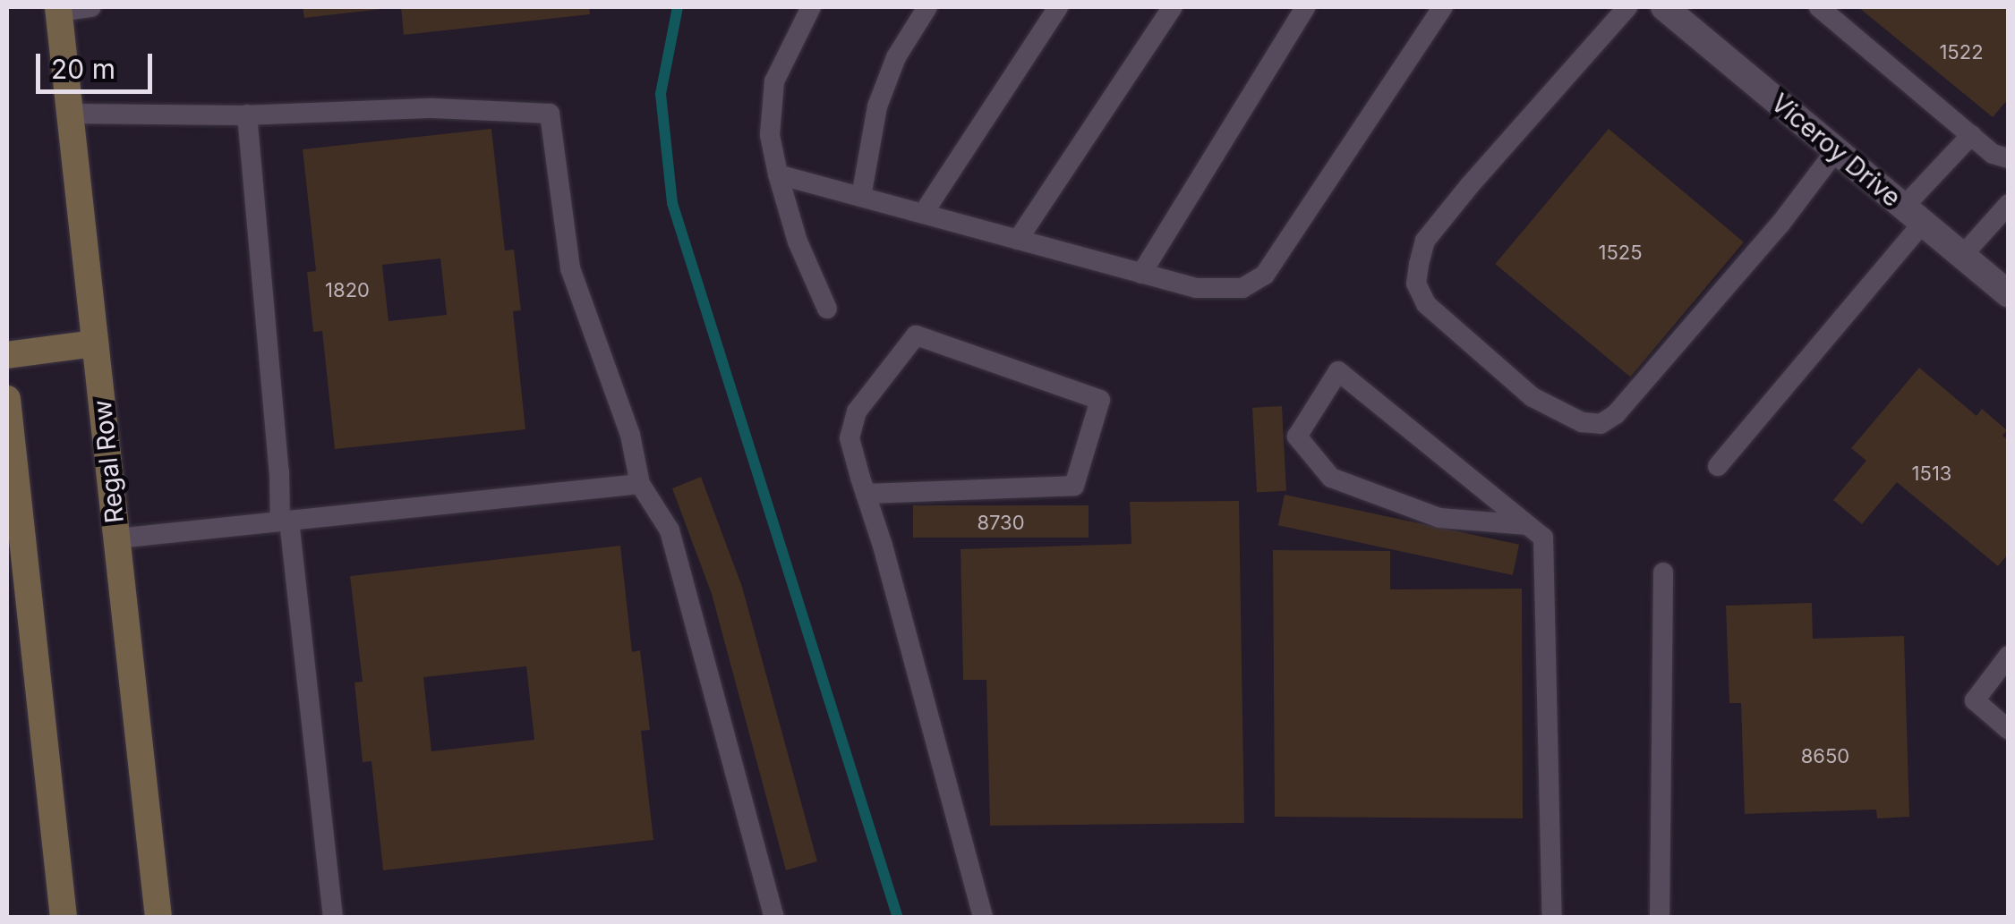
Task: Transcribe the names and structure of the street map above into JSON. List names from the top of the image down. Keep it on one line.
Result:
{"streets":{"main road":["Regal Row"],"street":["Viceroy Drive"]},"house_numbers":["1522","1525","1820","1513","8730","8650"],"scale_bar":"20 m"}
